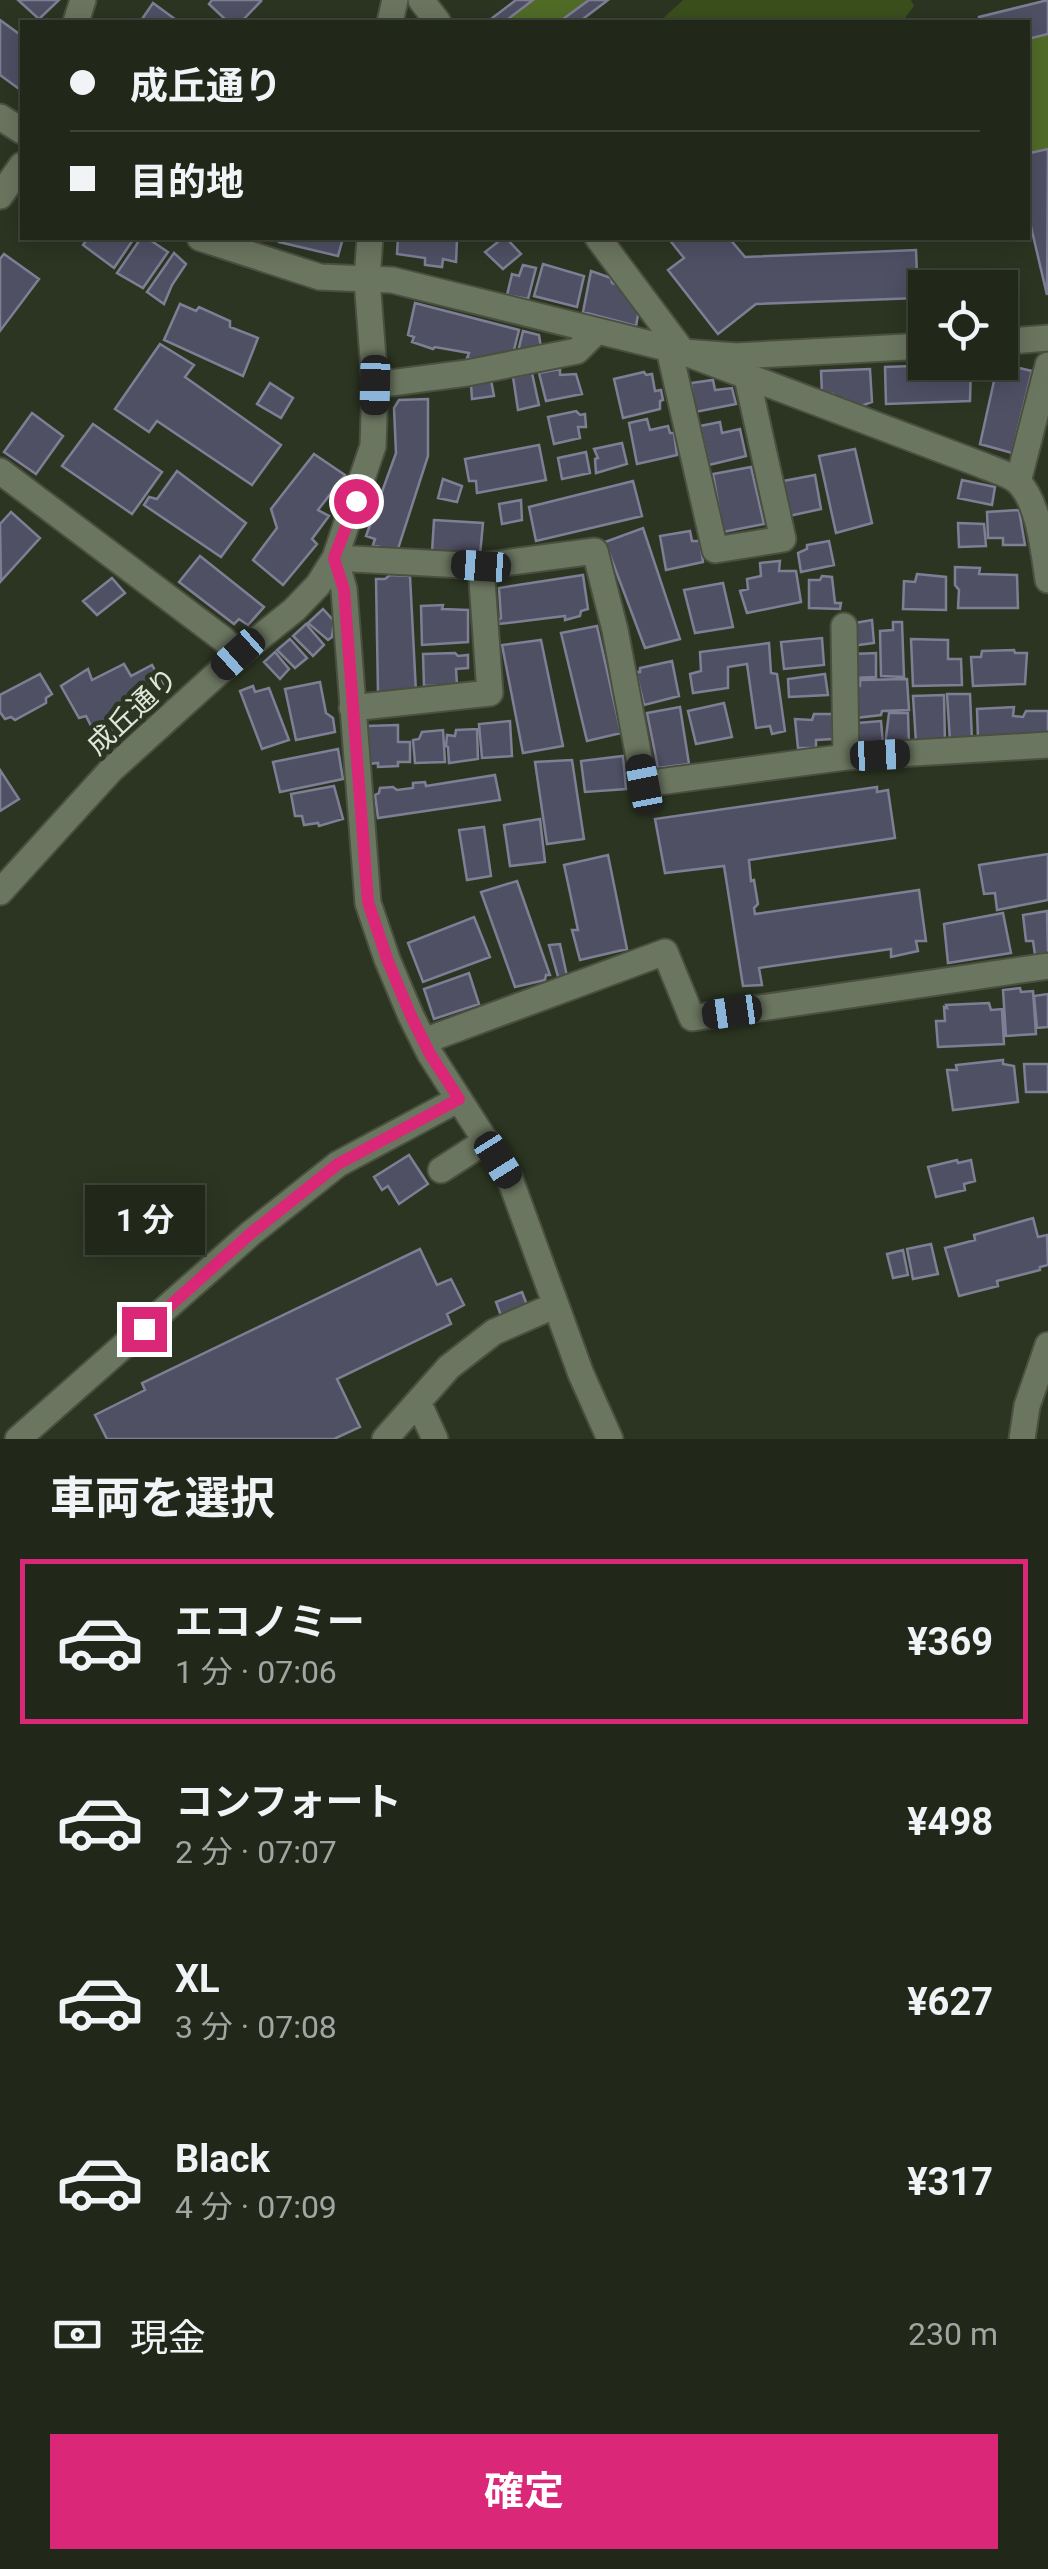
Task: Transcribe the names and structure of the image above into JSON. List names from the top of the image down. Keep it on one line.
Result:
{"streets":{"street":["成丘通り"]},"page":{"banner":["成丘通り","目的地"],"bubble":"1 分","heading":"車両を選択","list":[{"name":"エコノミー","note":"1 分 · 07:06","value":"¥369"},{"name":"コンフォート","note":"2 分 · 07:07","value":"¥498"},{"name":"XL","note":"3 分 · 07:08","value":"¥627"},{"name":"Black","note":"4 分 · 07:09","value":"¥317"}],"pay":["現金","230 m"],"buttons":"確定"}}
